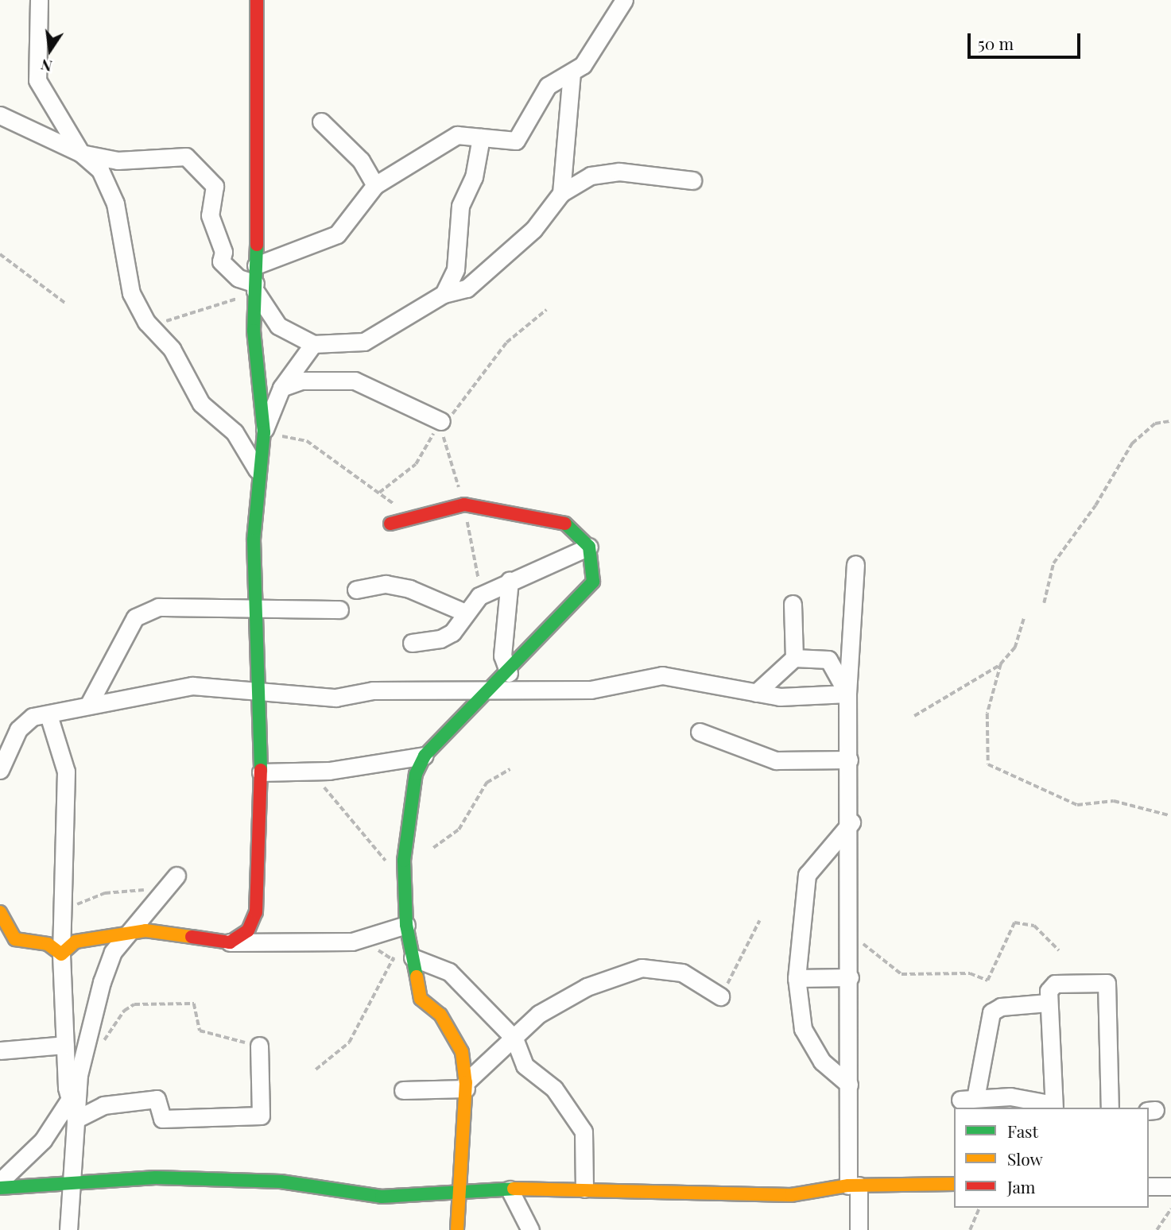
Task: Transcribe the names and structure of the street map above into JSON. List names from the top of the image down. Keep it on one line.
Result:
{"legend":["Fast","Slow","Jam"],"scale_bar":"50 m","north":"bottom"}
